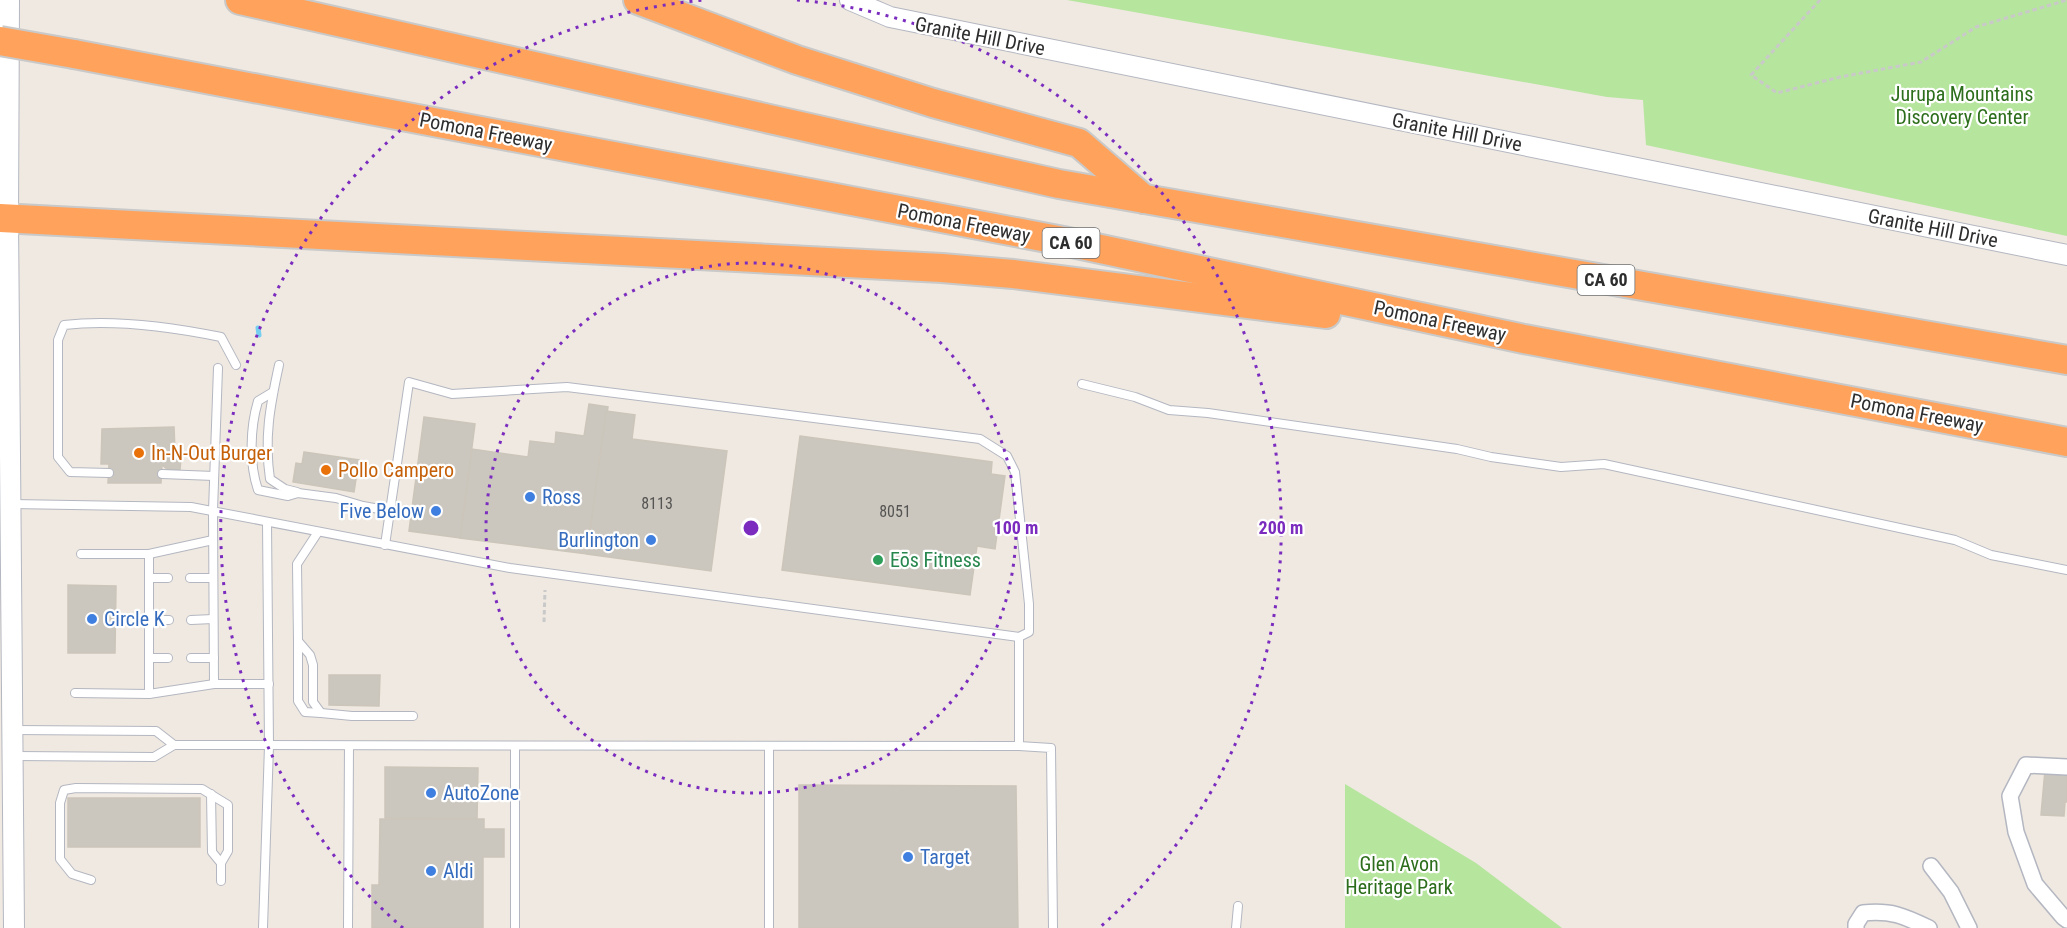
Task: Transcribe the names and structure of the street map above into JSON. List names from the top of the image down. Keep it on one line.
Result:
{"streets":{"highway":["Pomona Freeway","CA 60"],"street":["Granite Hill Drive"]},"parks":["Jurupa Mountains Discovery Center","Glen Avon Heritage Park"],"places":["In-N-Out Burger","Pollo Campero","Ross","Five Below","Burlington","Eōs Fitness","Circle K","AutoZone","Target","Aldi"],"house_numbers":["8113","8051"],"rings":["100 m","200 m"]}
